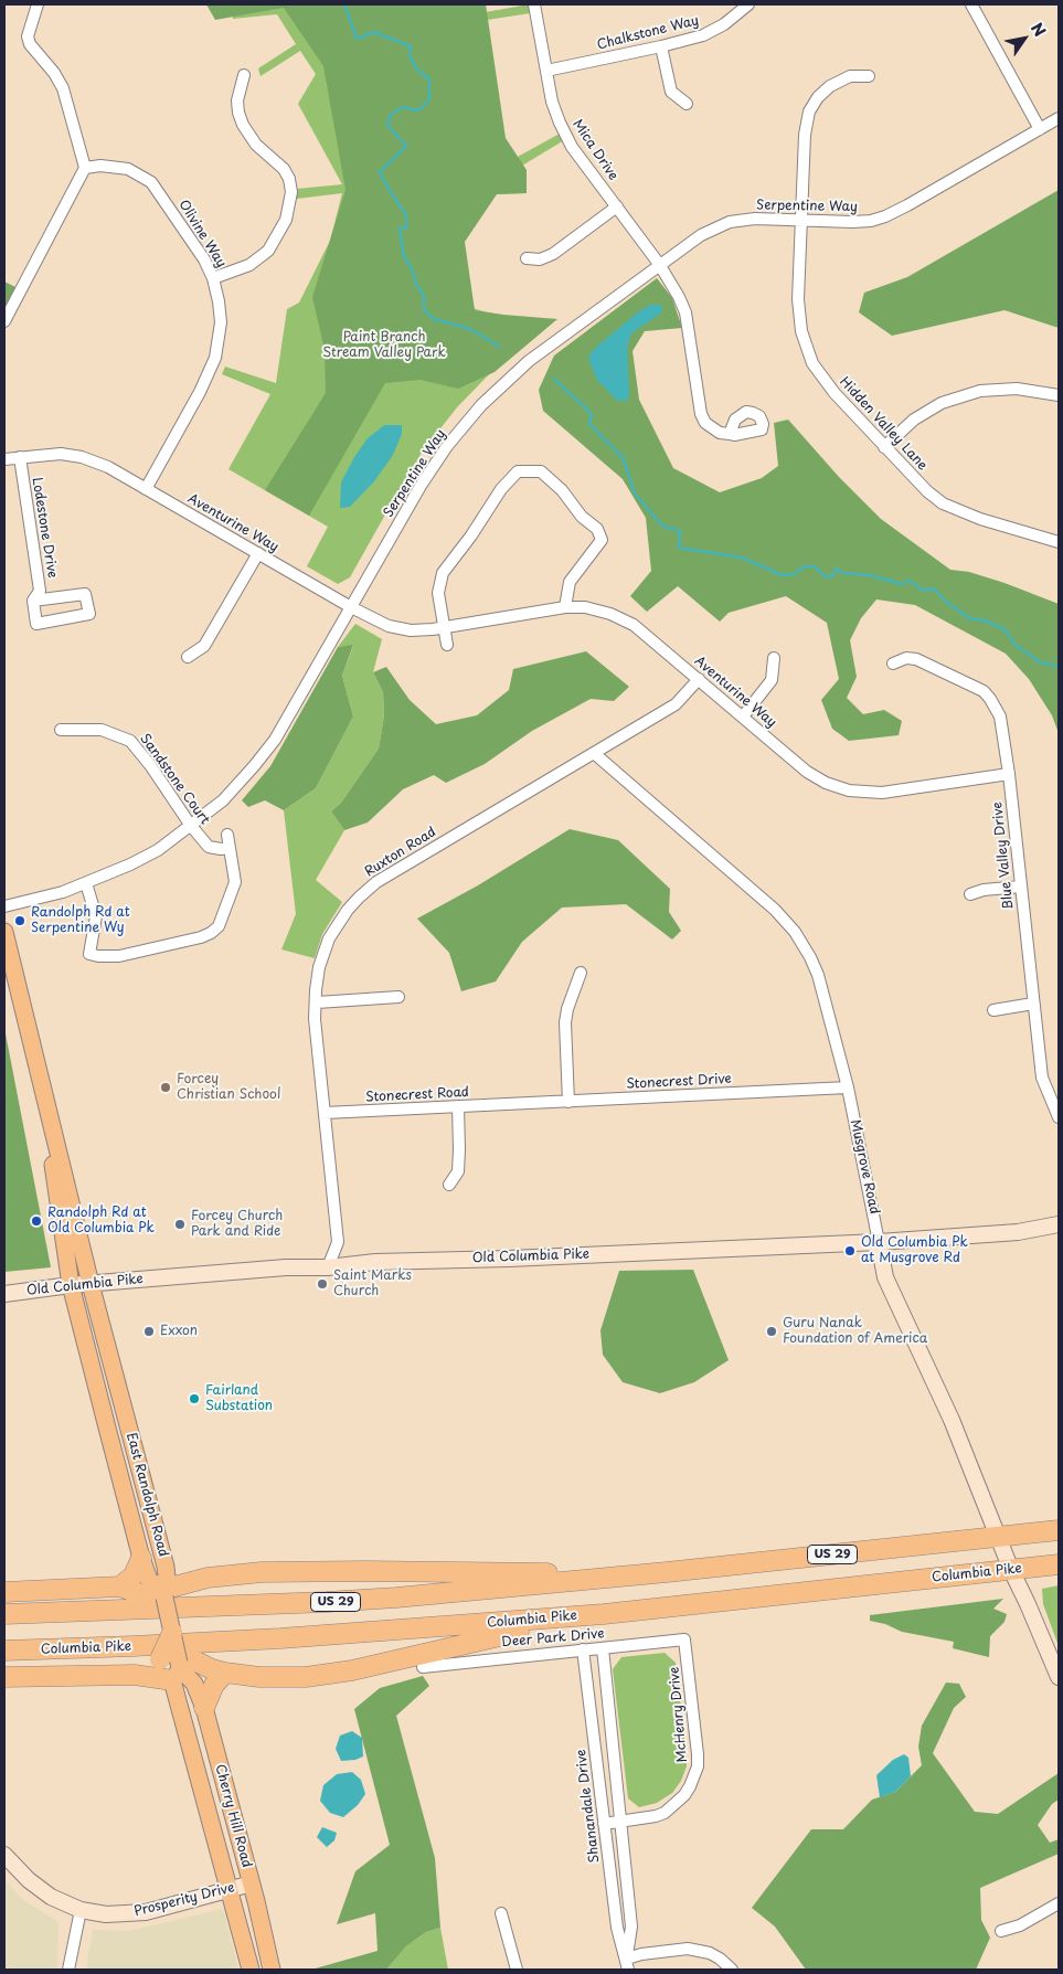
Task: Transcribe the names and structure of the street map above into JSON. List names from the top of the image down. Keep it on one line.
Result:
{"streets":{"highway":["US 29","Columbia Pike"],"main road":["Musgrove Road","Old Columbia Pike","East Randolph Road","Cherry Hill Road","Prosperity Drive"],"street":["Chalkstone Way","Mica Drive","Serpentine Way","Olivine Way","Hidden Valley Lane","Aventurine Way","Lodestone Drive","Sandstone Court","Ruxton Road","Blue Valley Drive","Stonecrest Drive","Stonecrest Road","Deer Park Drive","McHenry Drive","Shanandale Drive"]},"crossings":[["Chalkstone Way","Mica Drive"],["Mica Drive","Serpentine Way"],["Serpentine Way","Hidden Valley Lane"],["Serpentine Way","Aventurine Way"],["Serpentine Way","Sandstone Court"],["Olivine Way","Aventurine Way"],["Aventurine Way","Lodestone Drive"],["Aventurine Way","Ruxton Road"],["Aventurine Way","Blue Valley Drive"],["Ruxton Road","Stonecrest Road"],["Ruxton Road","Musgrove Road"],["Ruxton Road","Old Columbia Pike"],["Stonecrest Drive","Stonecrest Road"],["Stonecrest Drive","Musgrove Road"],["Musgrove Road","Old Columbia Pike"],["Musgrove Road","US 29"],["Musgrove Road","Columbia Pike"],["Old Columbia Pike","East Randolph Road"],["East Randolph Road","Cherry Hill Road"],["Deer Park Drive","McHenry Drive"],["Deer Park Drive","Shanandale Drive"],["McHenry Drive","Shanandale Drive"],["Cherry Hill Road","Prosperity Drive"]],"parks":["Paint Branch Stream Valley Park"],"places":["Randolph Rd at Serpentine Wy","Forcey Christian School","Randolph Rd at Old Columbia Pk","Forcey Church Park and Ride","Old Columbia Pk at Musgrove Rd","Saint Marks Church","Exxon","Guru Nanak Foundation of America","Fairland Substation"],"north":"top right"}
